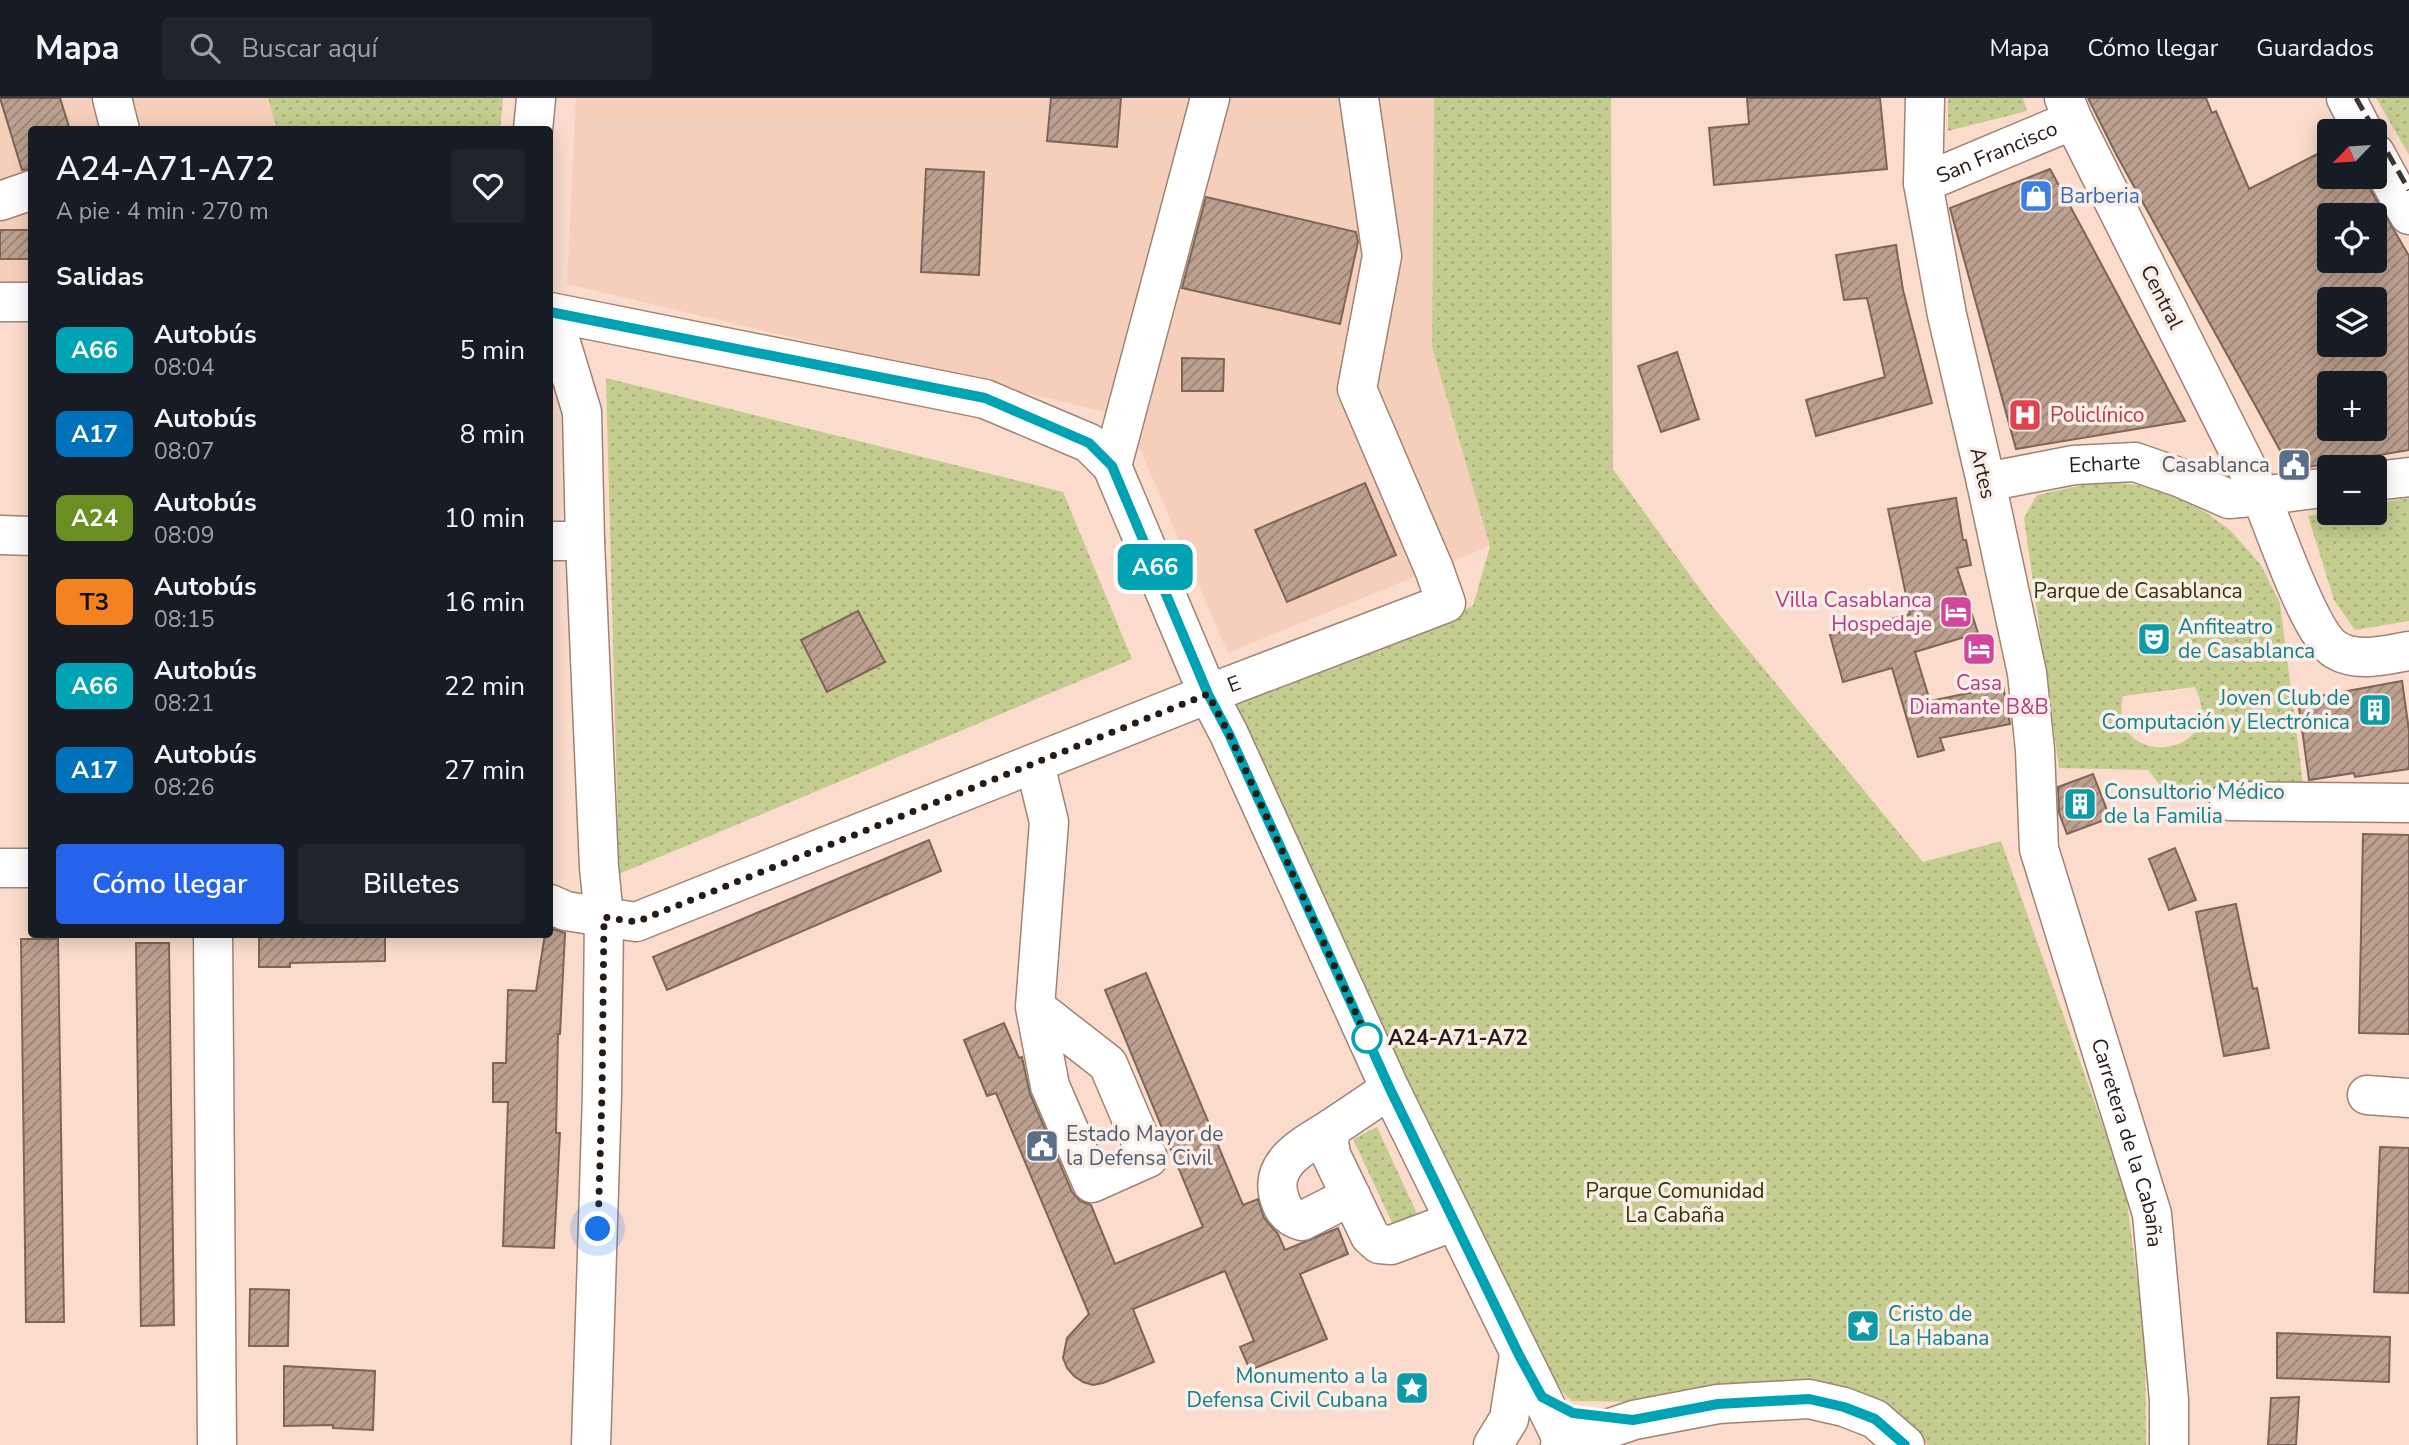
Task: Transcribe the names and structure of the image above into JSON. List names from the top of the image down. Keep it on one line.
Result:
{"streets":{"street":["San Francisco","Central","Echarte","Artes","E","Carretera de la Cabaña"]},"crossings":[["San Francisco","Central"],["San Francisco","Artes"],["Central","Echarte"],["Echarte","Artes"],["Artes","Carretera de la Cabaña"]],"parks":["Parque de Casablanca","Parque Comunidad La Cabaña"],"places":{"shop":["Barberia"],"hospital":["Policlínico"],"public building":["Casablanca","Estado Mayor de la Defensa Civil"],"hotel":["Villa Casablanca Hospedaje","Casa Diamante B&B"],"theatre":["Anfiteatro de Casablanca"],"building":["Joven Club de Computación y Electrónica","Consultorio Médico de la Familia"],"other":["A24-A71-A72"],"place":["Cristo de La Habana","Monumento a la Defensa Civil Cubana"]},"lines":["bus line A66"],"north":"bottom left","page":{"header":"Mapa","search":"Buscar aquí","nav":["Mapa","Cómo llegar","Guardados"],"on_map":"A66","map_buttons":["+","−"],"heading":[["A24-A71-A72","A pie · 4 min · 270 m"],"Salidas"],"list":[{"mark":"A66","name":"Autobús","note":"08:04","value":"5 min"},{"mark":"A17","name":"Autobús","note":"08:07","value":"8 min"},{"mark":"A24","name":"Autobús","note":"08:09","value":"10 min"},{"mark":"T3","name":"Autobús","note":"08:15","value":"16 min"},{"mark":"A66","name":"Autobús","note":"08:21","value":"22 min"},{"mark":"A17","name":"Autobús","note":"08:26","value":"27 min"}],"buttons":["Cómo llegar","Billetes"]}}
